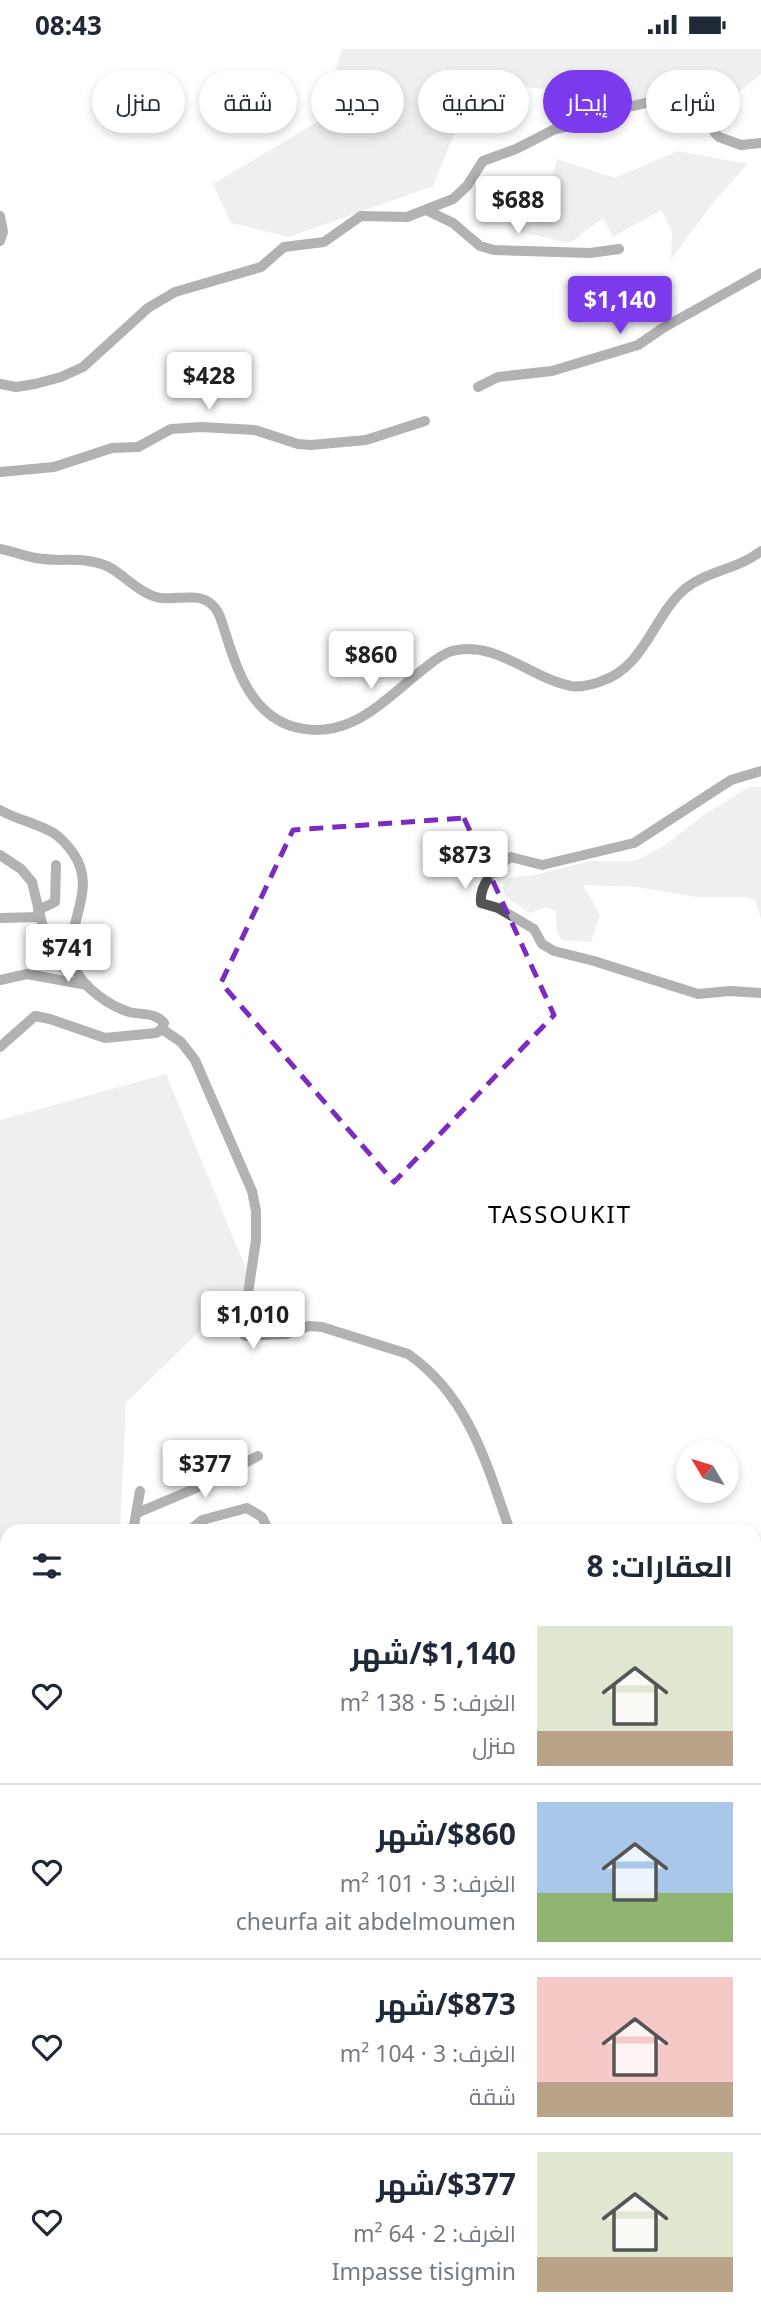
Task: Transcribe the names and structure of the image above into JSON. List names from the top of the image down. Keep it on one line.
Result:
{"districts":["TASSOUKIT"],"north":"top left","page":{"status":"08:43","chip":["شراء","إيجار","تصفية","جديد","شقة","منزل"],"price":["$688","$1,140","$428","$860","$873","$741","$1,010","$377"],"heading":"العقارات: 8","list":[{"name":"$1,140/شهر","note":"الغرف: 5 · 138 m² · منزل"},{"name":"$860/شهر","note":"الغرف: 3 · 101 m² · cheurfa ait abdelmoumen"},{"name":"$873/شهر","note":"الغرف: 3 · 104 m² · شقة"},{"name":"$377/شهر","note":"الغرف: 2 · 64 m² · Impasse tisigmin"}]}}
